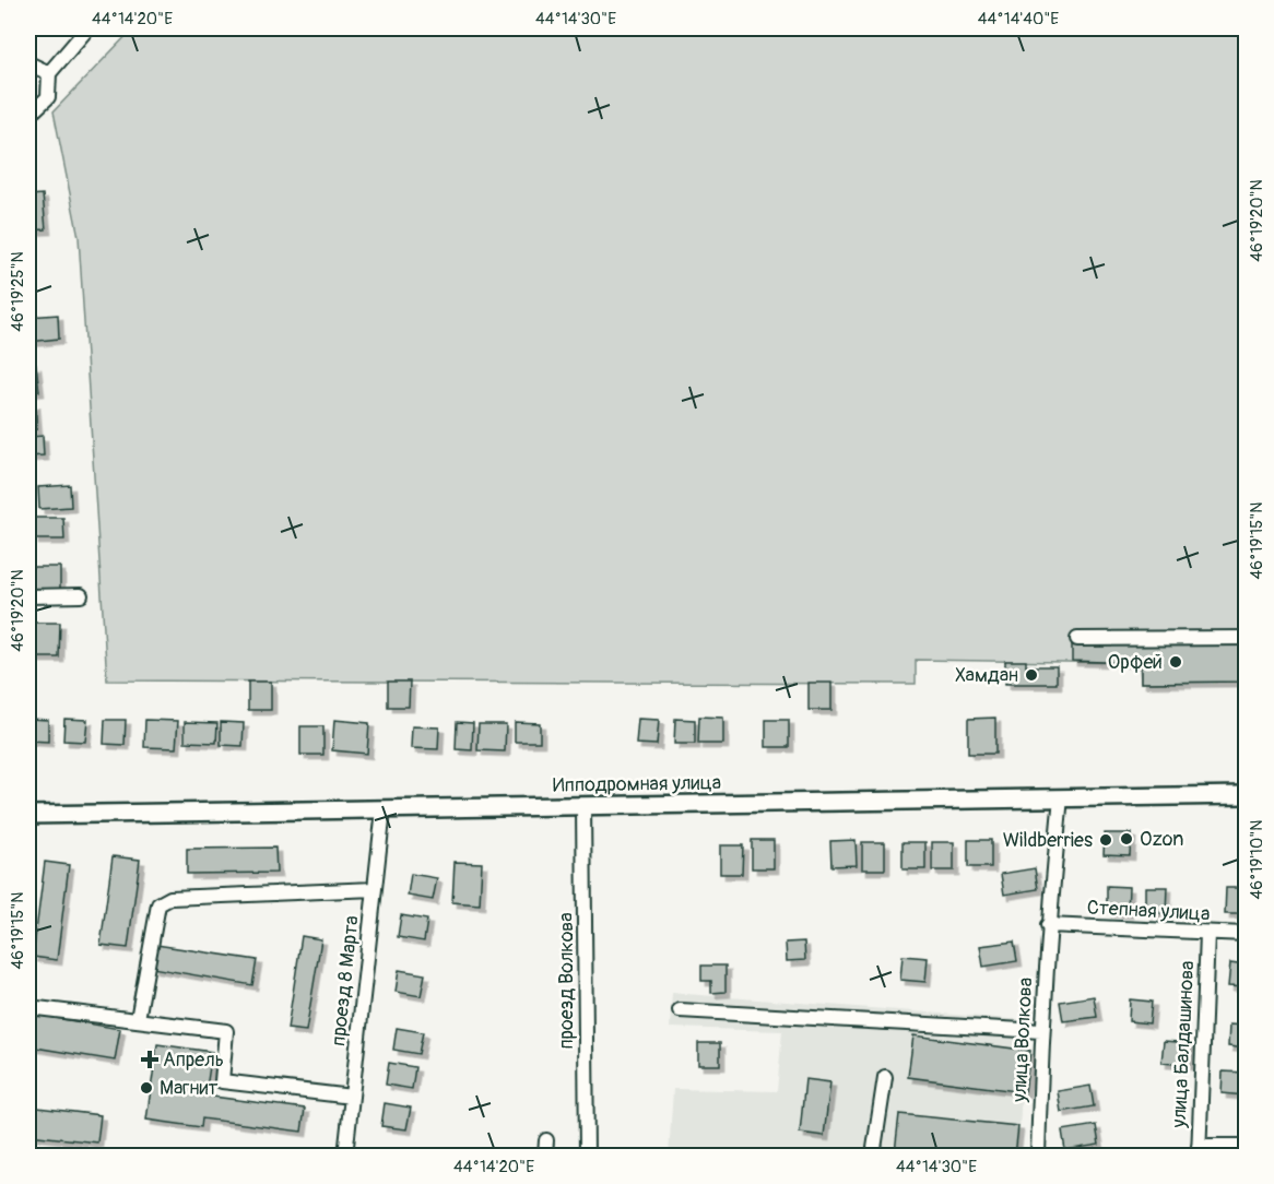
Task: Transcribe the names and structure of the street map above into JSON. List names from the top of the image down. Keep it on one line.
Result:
{"streets":{"main road":["Ипподромная улица"],"street":["Степная улица","проезд 8 Марта","проезд Волкова","улица Волкова","улица Балдашинова"]},"crossings":[["Ипподромная улица","проезд 8 Марта"],["Ипподромная улица","проезд Волкова"],["Степная улица","улица Волкова"],["Степная улица","улица Балдашинова"]],"places":{"other":["Орфей","Хамдан","Ozon","Wildberries","Магнит"],"health":["Апрель"]},"coordinates":["44°14'20\"E","44°14'30\"E","44°14'40\"E","46°19'20\"N","46°19'25\"N","46°19'15\"N","46°19'10\"N"]}
